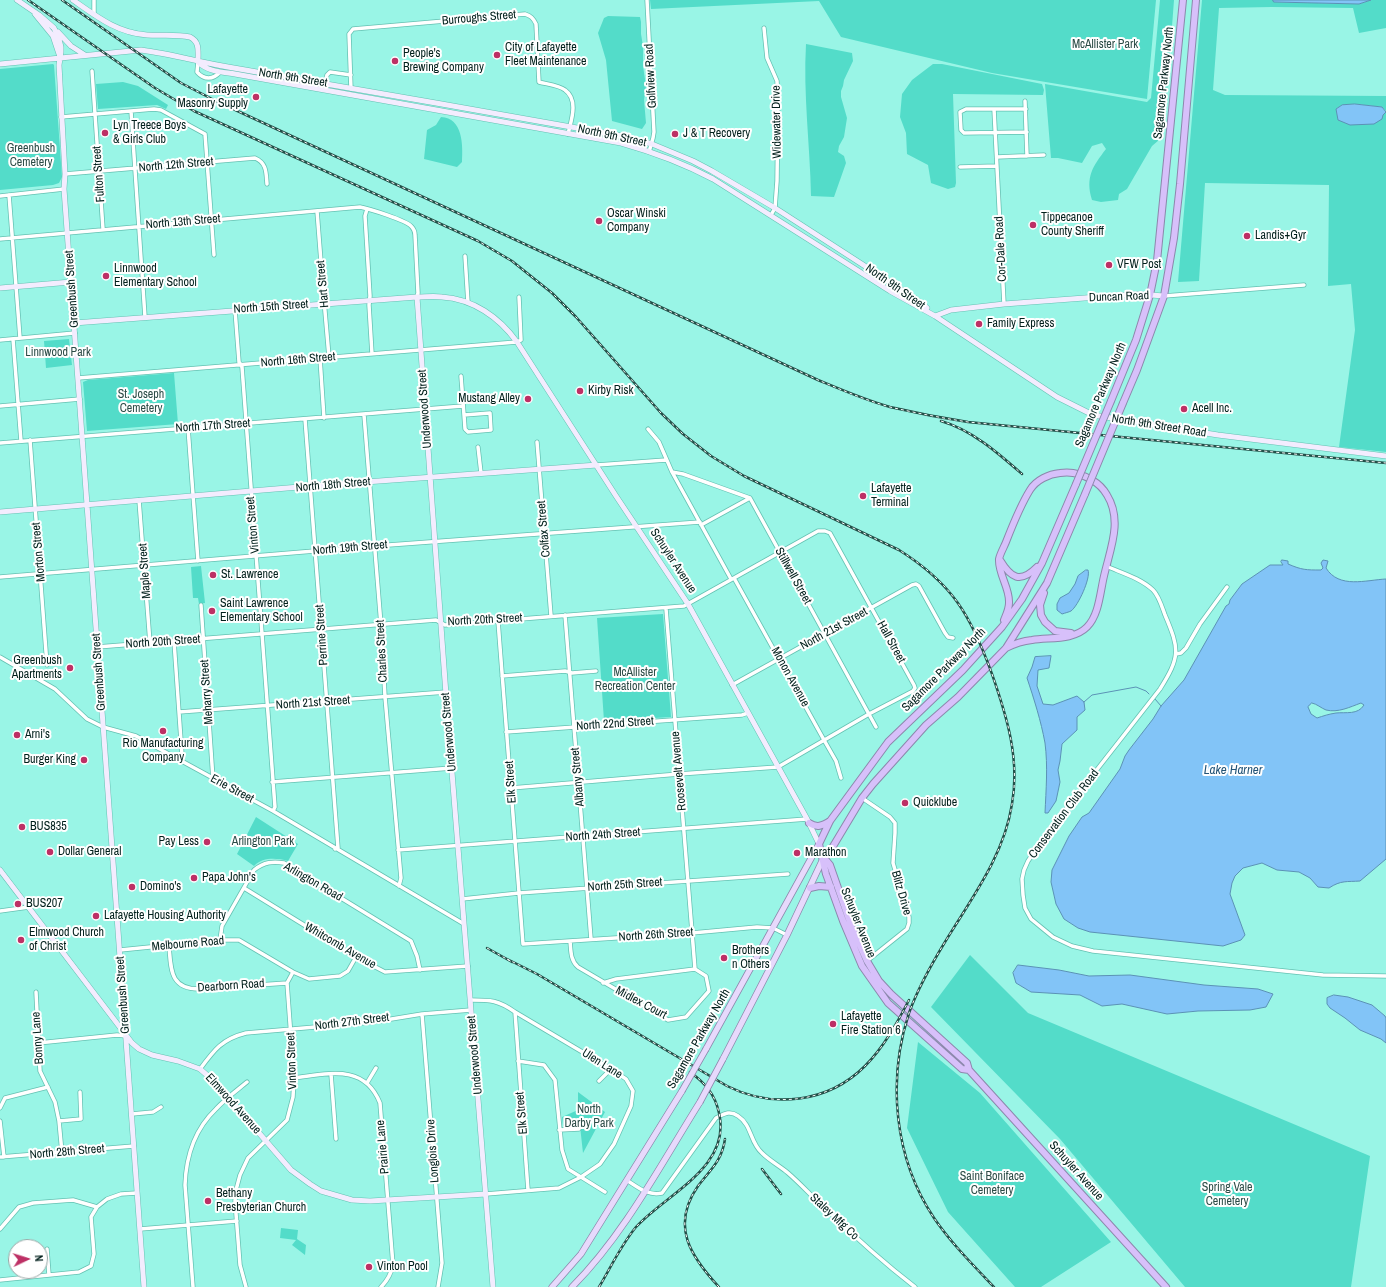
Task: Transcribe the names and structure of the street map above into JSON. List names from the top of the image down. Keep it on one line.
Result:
{"streets":{"highway":["Sagamore Parkway North","Schuyler Avenue"],"main road":["North 9th Street","Greenbush Street","Duncan Road","North 15th Street","Underwood Street","North 9th Street Road","North 18th Street","Elmwood Avenue"],"street":["Burroughs Street","Golfview Road","Widewater Drive","North 12th Street","Fulton Street","North 13th Street","Cor-Dale Road","Hart Street","North 16th Street","North 17th Street","Vinton Street","Colfax Street","North 19th Street","Morton Street","Maple Street","Stillwell Street","North 20th Street","North 21st Street","Perrine Street","Hall Street","Charles Street","Monon Avenue","Meharry Street","North 22nd Street","Roosevelt Avenue","Albany Street","Elk Street","Erie Street","Conservation Club Road","North 24th Street","Arlington Road","North 25th Street","Blitz Drive","North 26th Street","Melbourne Road","Whitcomb Avenue","Dearborn Road","Midlex Court","North 27th Street","Bonny Lane","Ulen Lane","Prairie Lane","Longlois Drive","North 28th Street","Staley Mfg Co"]},"crossings":[["Burroughs Street","North 9th Street"],["Golfview Road","North 9th Street"],["North 9th Street","Widewater Drive"],["North 9th Street","Greenbush Street"],["North 9th Street","Duncan Road"],["North 9th Street","North 9th Street Road"],["Sagamore Parkway North","Duncan Road"],["Sagamore Parkway North","Schuyler Avenue"],["Sagamore Parkway North","Blitz Drive"],["Sagamore Parkway North","North 26th Street"],["Sagamore Parkway North","Staley Mfg Co"],["North 12th Street","Fulton Street"],["North 12th Street","Greenbush Street"],["Fulton Street","North 13th Street"],["North 13th Street","Hart Street"],["North 13th Street","Greenbush Street"],["North 13th Street","Underwood Street"],["Cor-Dale Road","Duncan Road"],["Hart Street","North 15th Street"],["Hart Street","North 16th Street"],["Greenbush Street","North 15th Street"],["Greenbush Street","North 16th Street"],["Greenbush Street","North 17th Street"],["Greenbush Street","North 18th Street"],["Greenbush Street","North 19th Street"],["Greenbush Street","North 20th Street"],["Greenbush Street","Erie Street"],["Greenbush Street","Melbourne Road"],["Greenbush Street","Elmwood Avenue"],["Greenbush Street","North 28th Street"],["Duncan Road","North 9th Street Road"],["North 15th Street","Underwood Street"],["North 15th Street","Vinton Street"],["North 15th Street","Schuyler Avenue"],["North 16th Street","Underwood Street"],["North 16th Street","Vinton Street"],["North 16th Street","Schuyler Avenue"],["Underwood Street","North 17th Street"],["Underwood Street","North 18th Street"],["Underwood Street","North 19th Street"],["Underwood Street","North 20th Street"],["Underwood Street","North 21st Street"],["Underwood Street","Erie Street"],["Underwood Street","North 24th Street"],["Underwood Street","North 25th Street"],["Underwood Street","Whitcomb Avenue"],["Underwood Street","North 27th Street"],["Underwood Street","Ulen Lane"],["Underwood Street","Elmwood Avenue"],["North 17th Street","Vinton Street"],["North 17th Street","Morton Street"],["North 17th Street","Perrine Street"],["North 17th Street","Charles Street"],["North 18th Street","Vinton Street"],["North 18th Street","Colfax Street"],["North 18th Street","Morton Street"],["North 18th Street","Schuyler Avenue"],["North 18th Street","Maple Street"],["North 18th Street","Perrine Street"],["North 18th Street","Charles Street"],["North 18th Street","Monon Avenue"],["Vinton Street","North 19th Street"],["Vinton Street","North 20th Street"],["Vinton Street","North 21st Street"],["Vinton Street","Erie Street"],["Vinton Street","Dearborn Road"],["Vinton Street","North 27th Street"],["Vinton Street","Elmwood Avenue"],["Colfax Street","North 19th Street"],["Colfax Street","North 20th Street"],["North 19th Street","Morton Street"],["North 19th Street","Schuyler Avenue"],["North 19th Street","Maple Street"],["North 19th Street","Stillwell Street"],["North 19th Street","Perrine Street"],["North 19th Street","Charles Street"],["North 19th Street","Monon Avenue"],["Schuyler Avenue","North 20th Street"],["Schuyler Avenue","North 21st Street"],["Schuyler Avenue","North 22nd Street"],["Schuyler Avenue","North 24th Street"],["Schuyler Avenue","Blitz Drive"],["Maple Street","North 20th Street"],["Stillwell Street","North 20th Street"],["Stillwell Street","North 21st Street"],["Stillwell Street","Hall Street"],["North 20th Street","Perrine Street"],["North 20th Street","Hall Street"],["North 20th Street","Charles Street"],["North 20th Street","Monon Avenue"],["North 20th Street","Meharry Street"],["North 20th Street","Roosevelt Avenue"],["North 20th Street","Albany Street"],["North 20th Street","Elk Street"],["North 21st Street","Perrine Street"],["North 21st Street","Hall Street"],["North 21st Street","Charles Street"],["North 21st Street","Monon Avenue"],["North 21st Street","Meharry Street"],["Perrine Street","Erie Street"],["Charles Street","Erie Street"],["Charles Street","North 24th Street"],["Meharry Street","Erie Street"],["North 22nd Street","Roosevelt Avenue"],["North 22nd Street","Albany Street"],["North 22nd Street","Elk Street"],["Roosevelt Avenue","North 24th Street"],["Roosevelt Avenue","North 25th Street"],["Roosevelt Avenue","North 26th Street"],["Albany Street","North 24th Street"],["Albany Street","North 25th Street"],["Albany Street","North 26th Street"],["Elk Street","North 24th Street"],["Elk Street","North 25th Street"],["Elk Street","North 26th Street"],["Elk Street","Ulen Lane"],["Arlington Road","Melbourne Road"],["Arlington Road","Whitcomb Avenue"],["North 26th Street","Midlex Court"],["Melbourne Road","Whitcomb Avenue"],["Melbourne Road","Dearborn Road"],["North 27th Street","Elmwood Avenue"],["North 27th Street","Longlois Drive"],["Bonny Lane","North 28th Street"],["Ulen Lane","Elmwood Avenue"],["Elmwood Avenue","Prairie Lane"],["Elmwood Avenue","Longlois Drive"]],"water":["Lake Harner"],"parks":["McAllister Park","Greenbush Cemetery","Linnwood Park","St. Joseph Cemetery","McAllister Recreation Center","Arlington Park","North Darby Park","Saint Boniface Cemetery","Spring Vale Cemetery"],"places":["City of Lafayette Fleet Maintenance","People's Brewing Company","Lafayette Masonry Supply","Lyn Treece Boys & Girls Club","J & T Recovery","Oscar Winski Company","Tippecanoe County Sheriff","Landis+Gyr","VFW Post","Linnwood Elementary School","Family Express","Kirby Risk","Mustang Alley","Acell Inc.","Lafayette Terminal","St. Lawrence","Saint Lawrence Elementary School","Greenbush Apartments","Rio Manufacturing Company","Arni's","Burger King","Quicklube","BUS835","Pay Less","Dollar General","Marathon","Papa John's","Domino's","BUS207","Lafayette Housing Authority","Elmwood Church of Christ","Brothers n Others","Lafayette Fire Station 6","Bethany Presbyterian Church","Vinton Pool"],"north":"right"}
